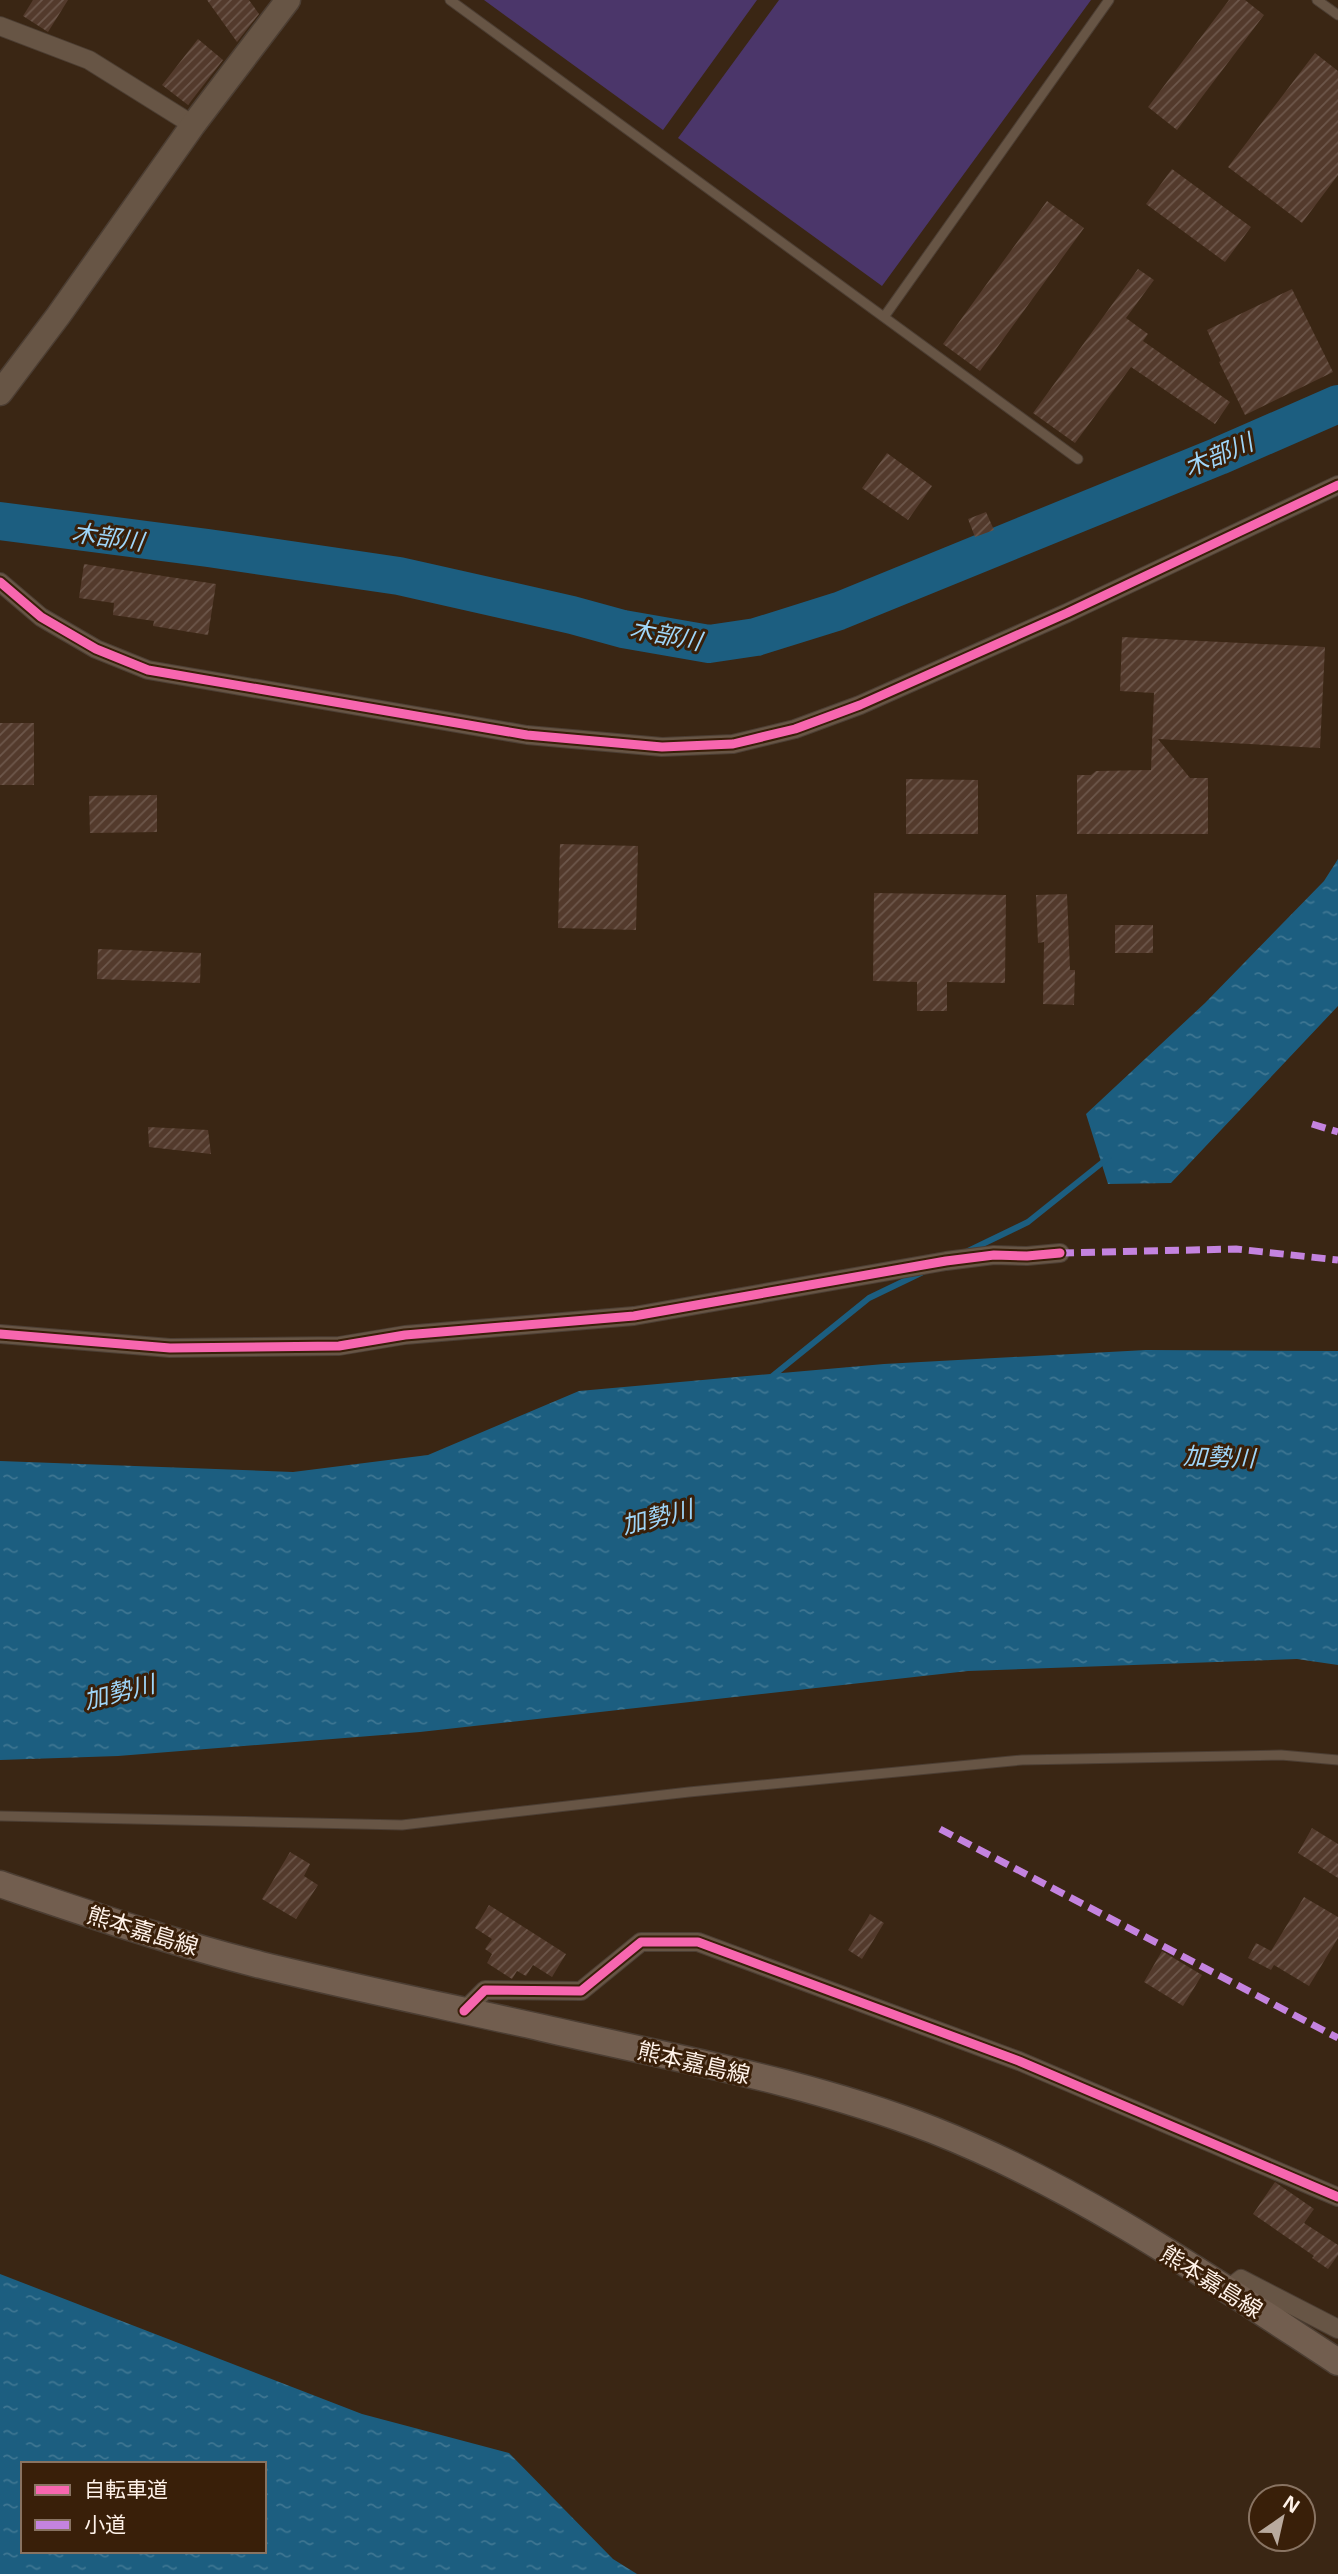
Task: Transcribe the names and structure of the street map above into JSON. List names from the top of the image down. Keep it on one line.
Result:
{"streets":{"main road":["熊本嘉島線"]},"water":["木部川","加勢川"],"legend":["自転車道","小道"],"north":"top right"}
